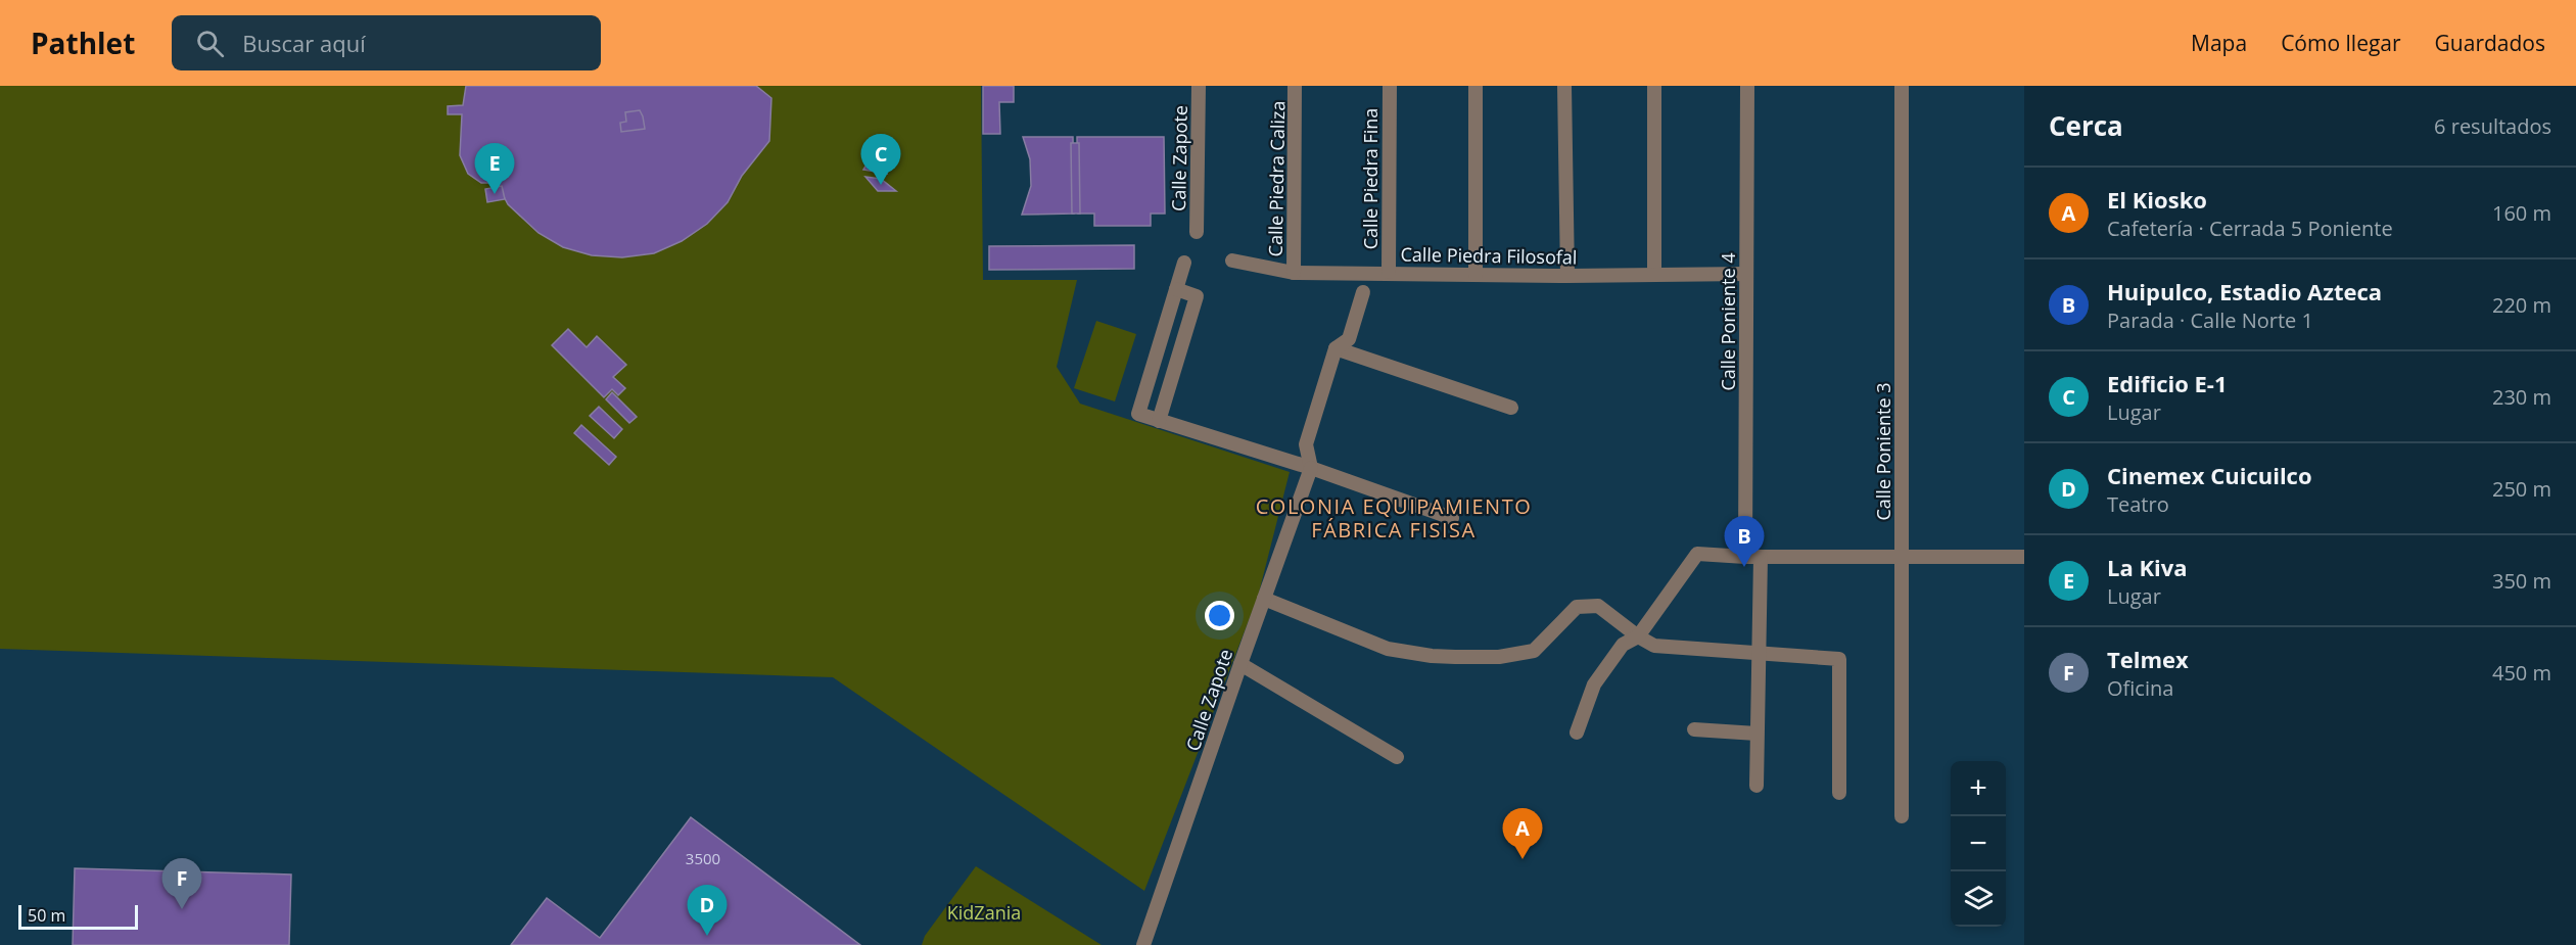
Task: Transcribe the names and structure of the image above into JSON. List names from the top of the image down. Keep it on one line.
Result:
{"streets":{"street":["Calle Zapote","Calle Piedra Caliza","Calle Piedra Fina","Calle Piedra Filosofal","Calle Poniente 4","Calle Poniente 3"]},"crossings":[["Calle Piedra Caliza","Calle Piedra Filosofal"],["Calle Piedra Fina","Calle Piedra Filosofal"],["Calle Piedra Filosofal","Calle Poniente 4"]],"districts":["COLONIA EQUIPAMIENTO FÁBRICA FISISA"],"parks":["KidZania"],"house_numbers":["3500"],"scale_bar":"50 m","page":{"header":"Pathlet","search":"Buscar aquí","nav":["Mapa","Cómo llegar","Guardados"],"heading":["Cerca","6 resultados"],"pins":["C","E","B","A","F","D"],"list":[{"mark":"A","name":"El Kiosko","note":"Cafetería · Cerrada 5 Poniente","value":"160 m"},{"mark":"B","name":"Huipulco, Estadio Azteca","note":"Parada · Calle Norte 1","value":"220 m"},{"mark":"C","name":"Edificio E-1","note":"Lugar","value":"230 m"},{"mark":"D","name":"Cinemex Cuicuilco","note":"Teatro","value":"250 m"},{"mark":"E","name":"La Kiva","note":"Lugar","value":"350 m"},{"mark":"F","name":"Telmex","note":"Oficina","value":"450 m"}],"map_buttons":["+","−"],"scale":"50 m"}}
